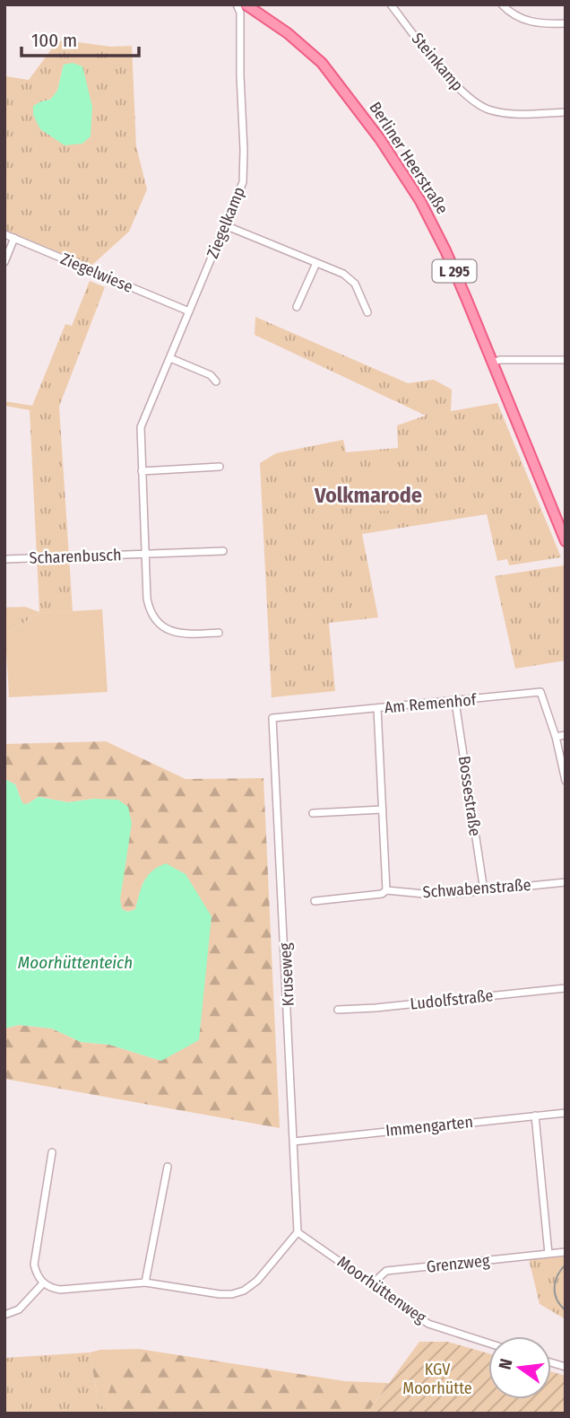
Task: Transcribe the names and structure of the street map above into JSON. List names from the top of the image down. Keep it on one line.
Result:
{"streets":{"main road":["Berliner Heerstraße","L 295"],"street":["Steinkamp","Ziegelkamp","Ziegelwiese","Scharenbusch","Am Remenhof","Bossestraße","Schwabenstraße","Kruseweg","Ludolfstraße","Immengarten","Grenzweg","Moorhüttenweg"]},"crossings":[["Ziegelkamp","Ziegelwiese"],["Ziegelkamp","Scharenbusch"],["Am Remenhof","Bossestraße"],["Am Remenhof","Kruseweg"],["Bossestraße","Schwabenstraße"],["Kruseweg","Immengarten"],["Kruseweg","Moorhüttenweg"],["Grenzweg","Moorhüttenweg"]],"districts":["Volkmarode"],"water":["Moorhüttenteich"],"parks":["KGV Moorhütte"],"scale_bar":"100 m","north":"left"}
